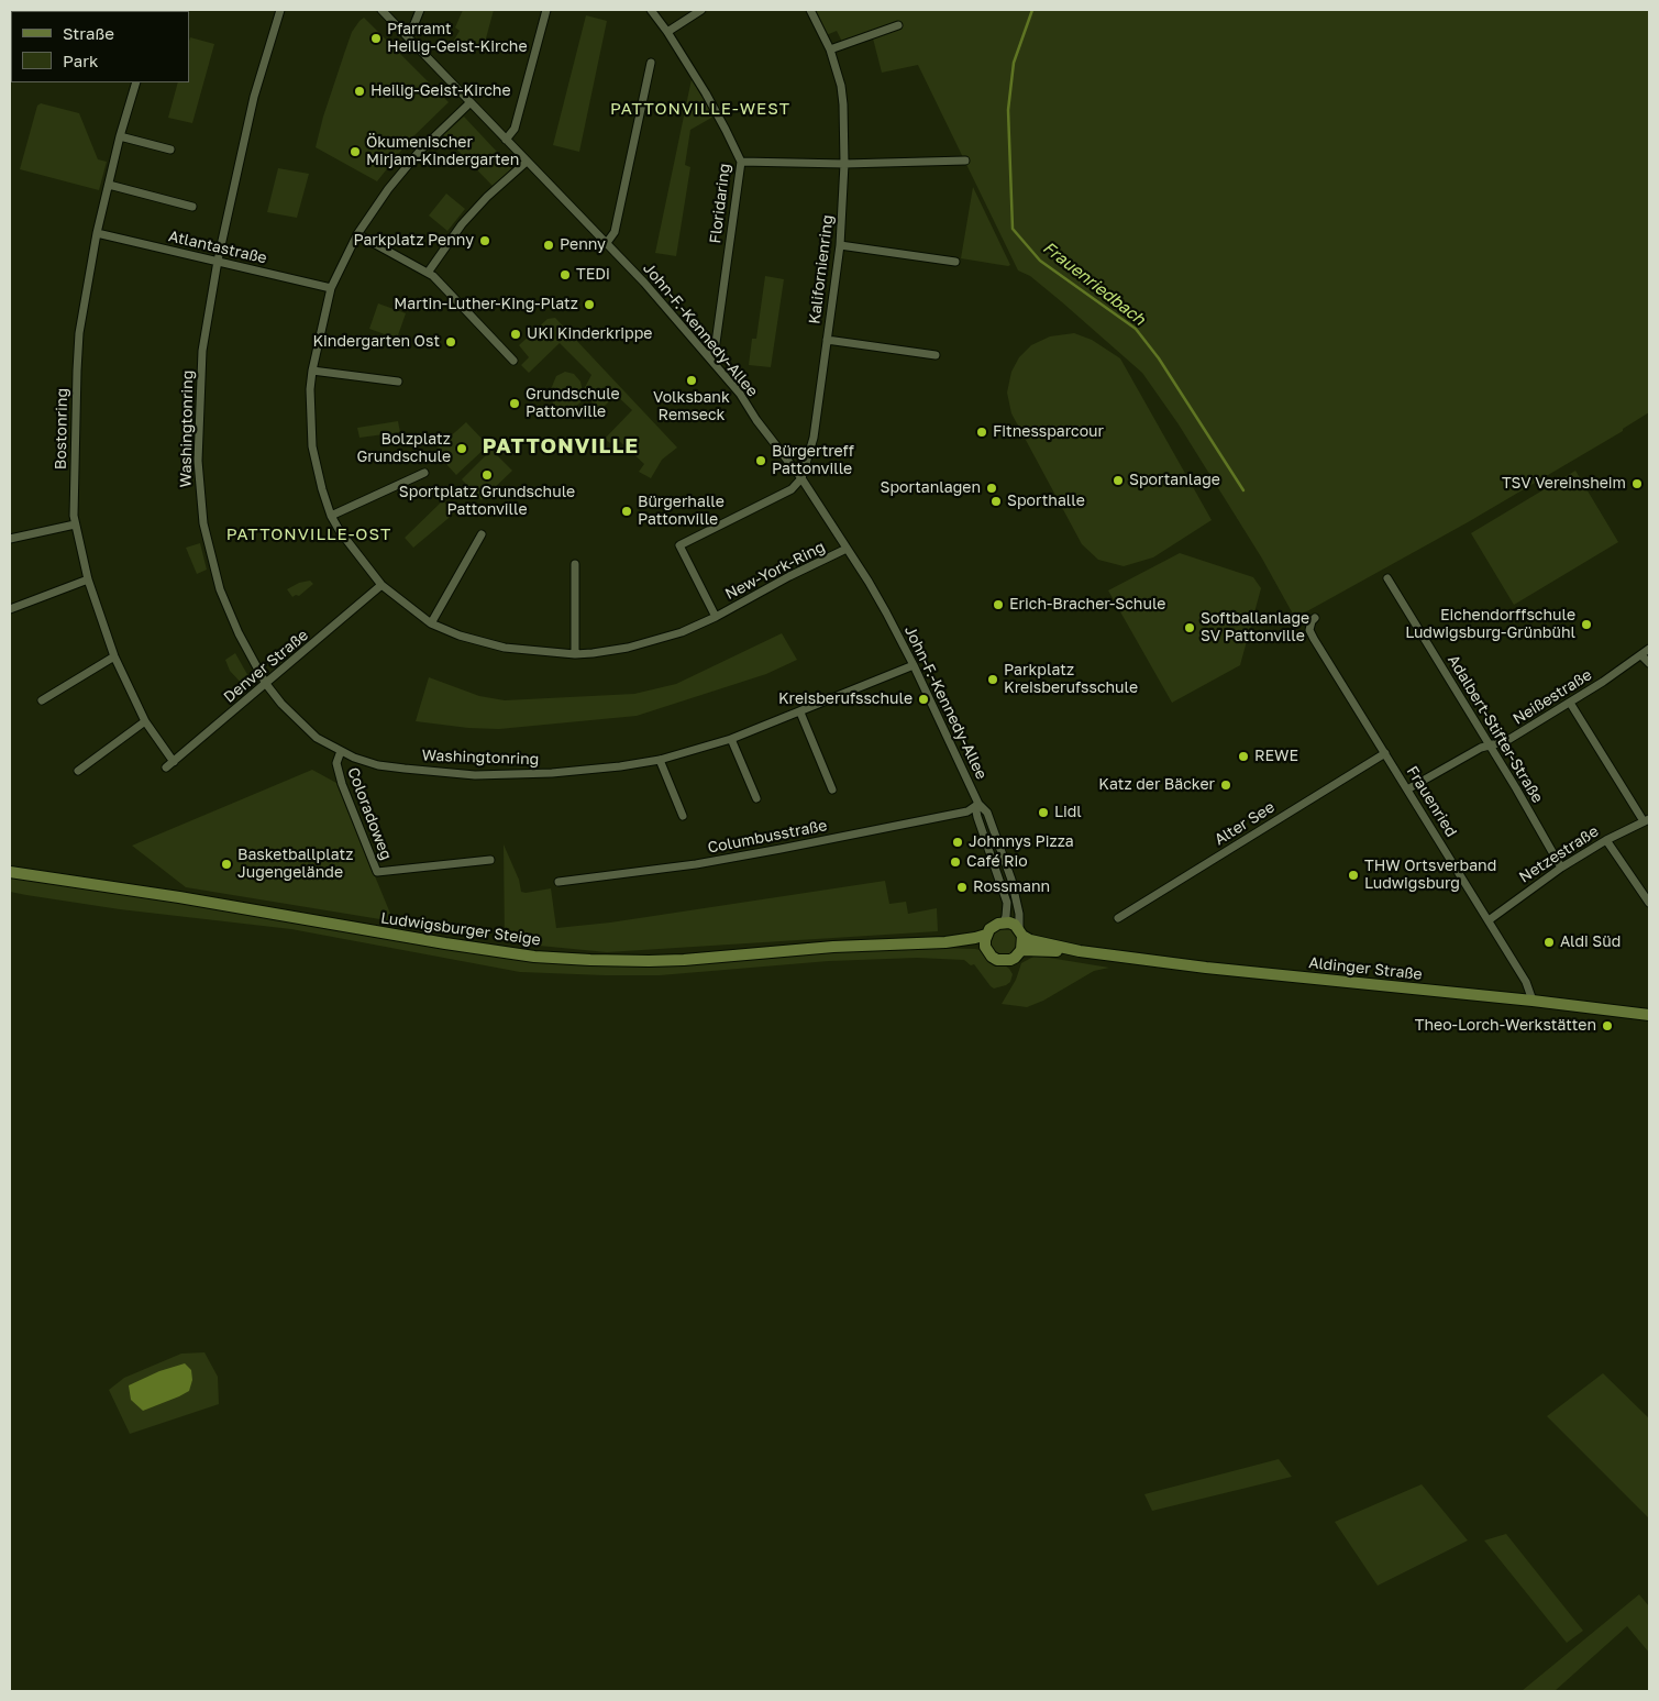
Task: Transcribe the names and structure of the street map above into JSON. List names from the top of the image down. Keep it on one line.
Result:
{"streets":{"main road":["Ludwigsburger Steige","Aldinger Straße"],"street":["Floridaring","Atlantastraße","Kalifornienring","John-F.-Kennedy-Allee","Bostonring","Washingtonring","New-York-Ring","Denver Straße","Neißestraße","Adalbert-Stifter-Straße","Frauenried","Coloradoweg","Alter See","Columbusstraße","Netzestraße"]},"crossings":[["Floridaring","John-F.-Kennedy-Allee"],["Atlantastraße","Bostonring"],["Atlantastraße","Washingtonring"],["Atlantastraße","New-York-Ring"],["Kalifornienring","John-F.-Kennedy-Allee"],["Kalifornienring","New-York-Ring"],["John-F.-Kennedy-Allee","Washingtonring"],["John-F.-Kennedy-Allee","New-York-Ring"],["John-F.-Kennedy-Allee","Columbusstraße"],["Bostonring","Denver Straße"],["Washingtonring","Denver Straße"],["Washingtonring","Coloradoweg"],["New-York-Ring","Denver Straße"],["Neißestraße","Adalbert-Stifter-Straße"],["Neißestraße","Frauenried"],["Adalbert-Stifter-Straße","Netzestraße"],["Frauenried","Alter See"],["Frauenried","Netzestraße"],["Frauenried","Aldinger Straße"]],"districts":["PATTONVILLE-WEST","PATTONVILLE","PATTONVILLE-OST"],"water":["Frauenriedbach"],"places":["Pfarramt Heilig-Geist-Kirche","Heilig-Geist-Kirche","Ökumenischer Mirjam-Kindergarten","Parkplatz Penny","Penny","TEDi","Martin-Luther-King-Platz","UKI Kinderkrippe","Kindergarten Ost","Volksbank Remseck","Grundschule Pattonville","Fitnessparcour","Bolzplatz Grundschule","Bürgertreff Pattonville","Sportplatz Grundschule Pattonville","Sportanlage","TSV Vereinsheim","Sportanlagen","Sporthalle","Bürgerhalle Pattonville","Erich-Bracher-Schule","Eichendorffschule Ludwigsburg-Grünbühl","Softballanlage SV Pattonville","Parkplatz Kreisberufsschule","Kreisberufsschule","REWE","Katz der Bäcker","Lidl","Johnnys Pizza","Café Rio","Basketballplatz Jugengelände","THW Ortsverband Ludwigsburg","Rossmann","Aldi Süd","Theo-Lorch-Werkstätten"],"legend":["Straße","Park"]}
